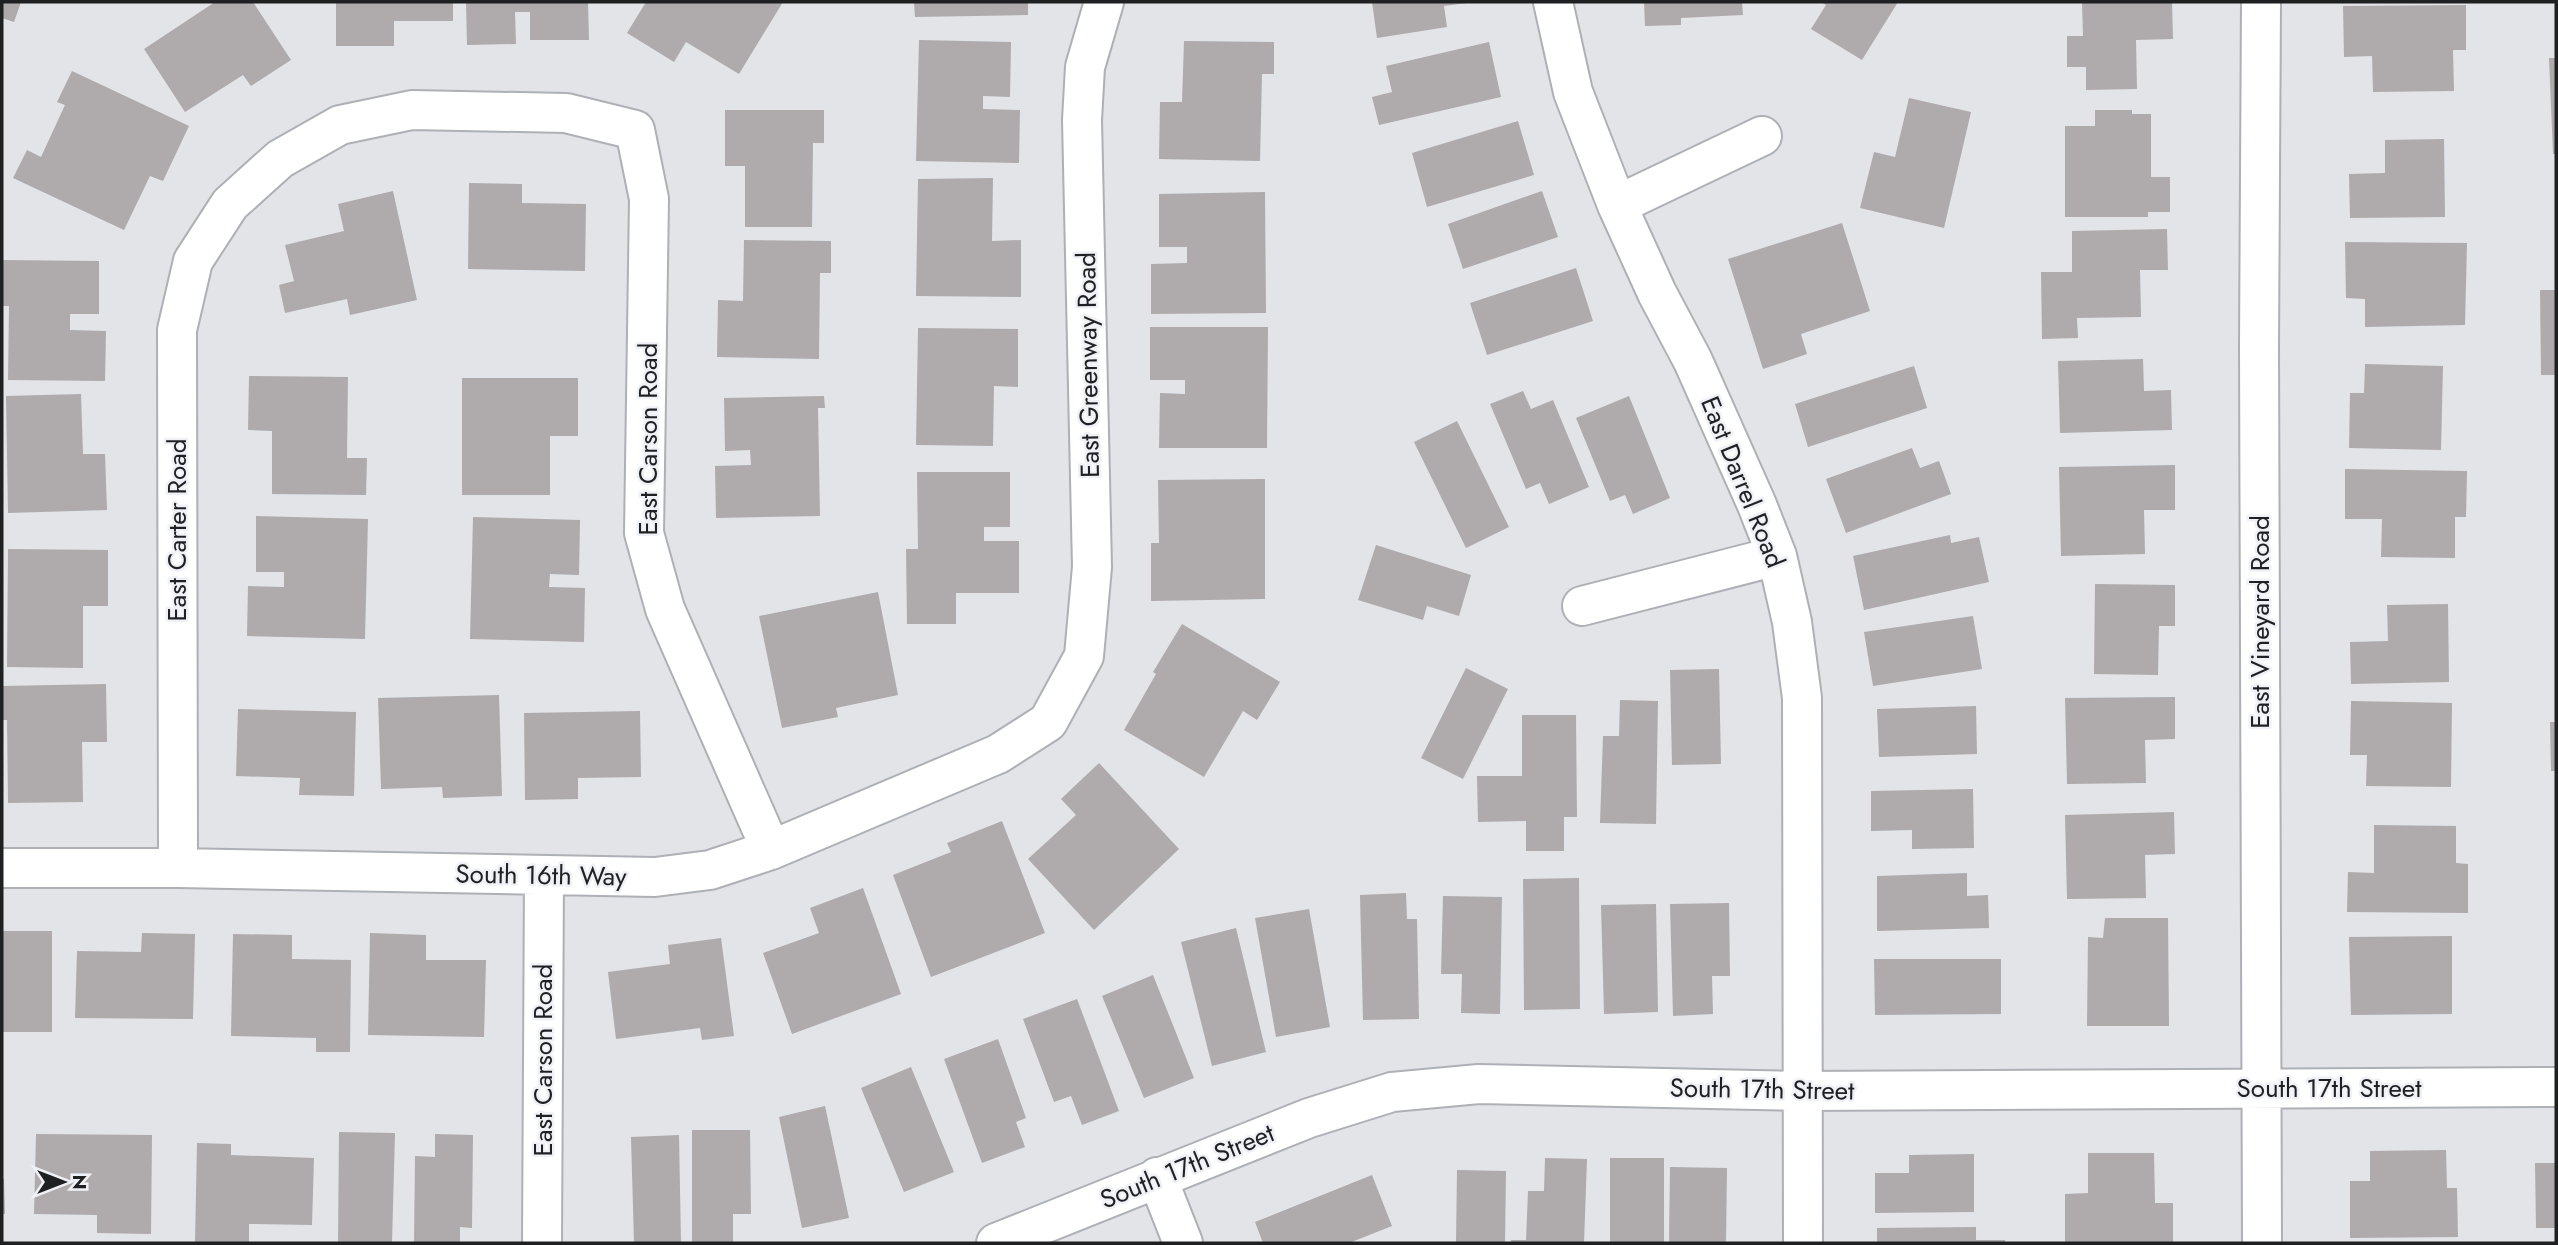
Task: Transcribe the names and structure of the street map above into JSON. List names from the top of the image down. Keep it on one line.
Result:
{"streets":{"street":["East Greenway Road","East Carson Road","East Darrel Road","East Carter Road","East Vineyard Road","South 16th Way","South 17th Street"]},"crossings":[["East Greenway Road","South 16th Way"],["East Carson Road","East Carter Road"],["East Carson Road","South 16th Way"],["East Darrel Road","South 17th Street"],["East Carter Road","South 16th Way"],["East Vineyard Road","South 17th Street"]],"north":"right"}
